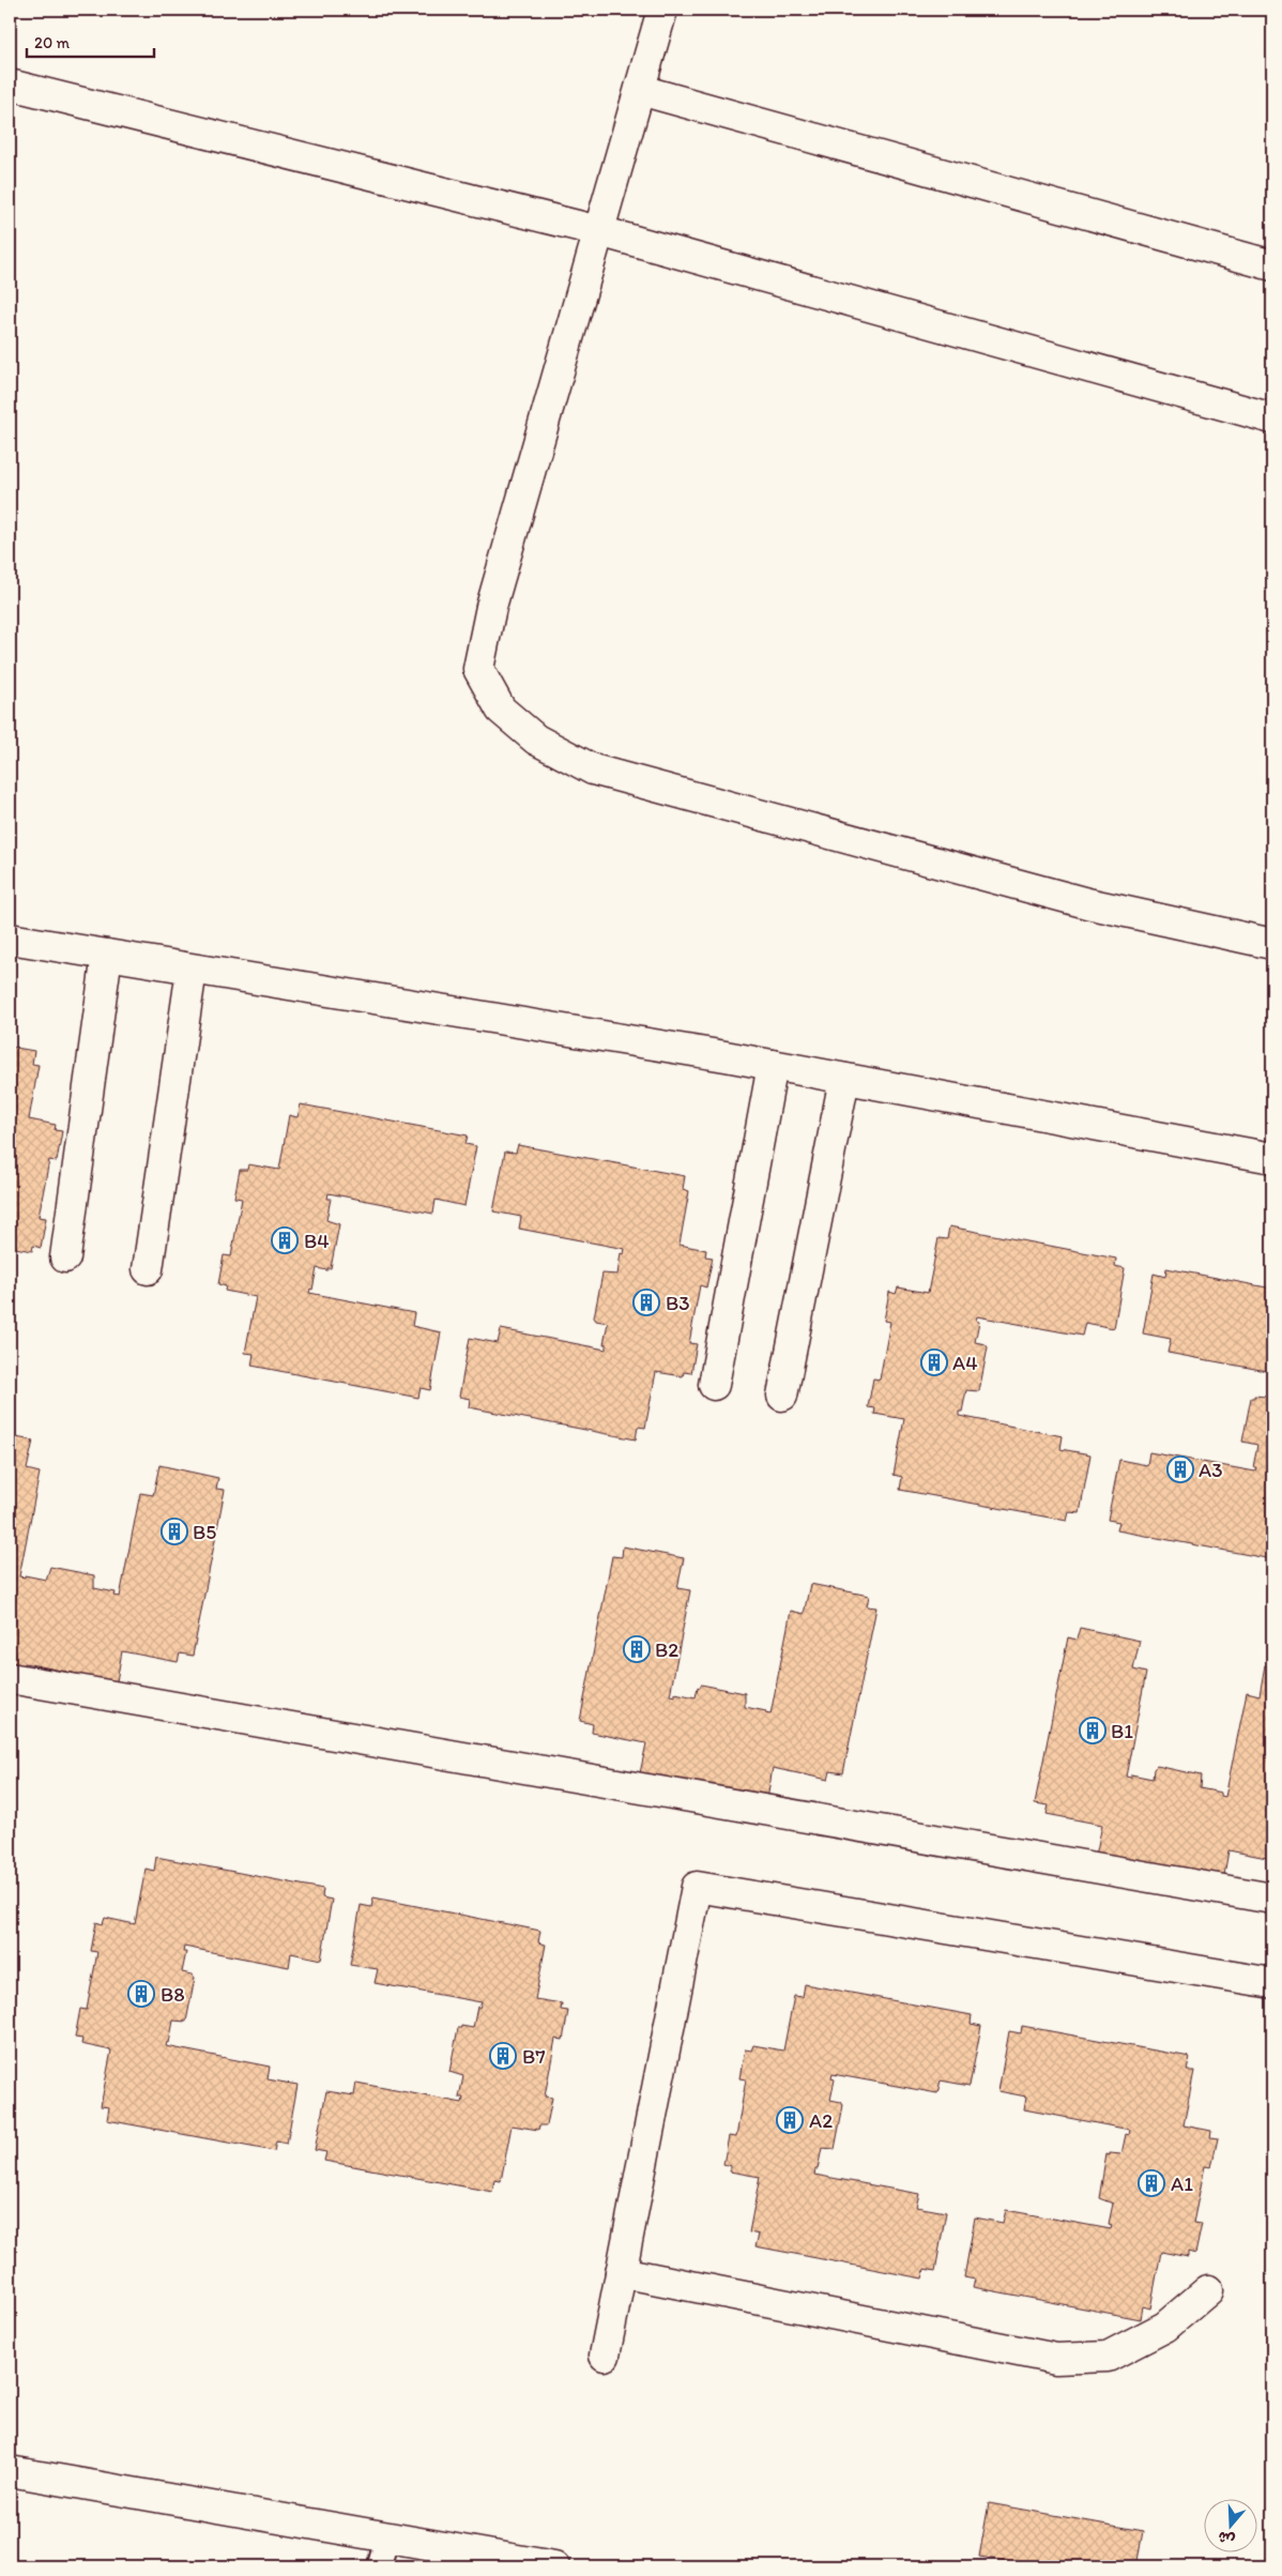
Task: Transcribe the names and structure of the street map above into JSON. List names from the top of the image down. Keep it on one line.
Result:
{"places":{"building":["B4","B3","A4","A3","B5","B2","B1","B8","B7","A2","A1"]},"scale_bar":"20 m","north":"bottom"}
